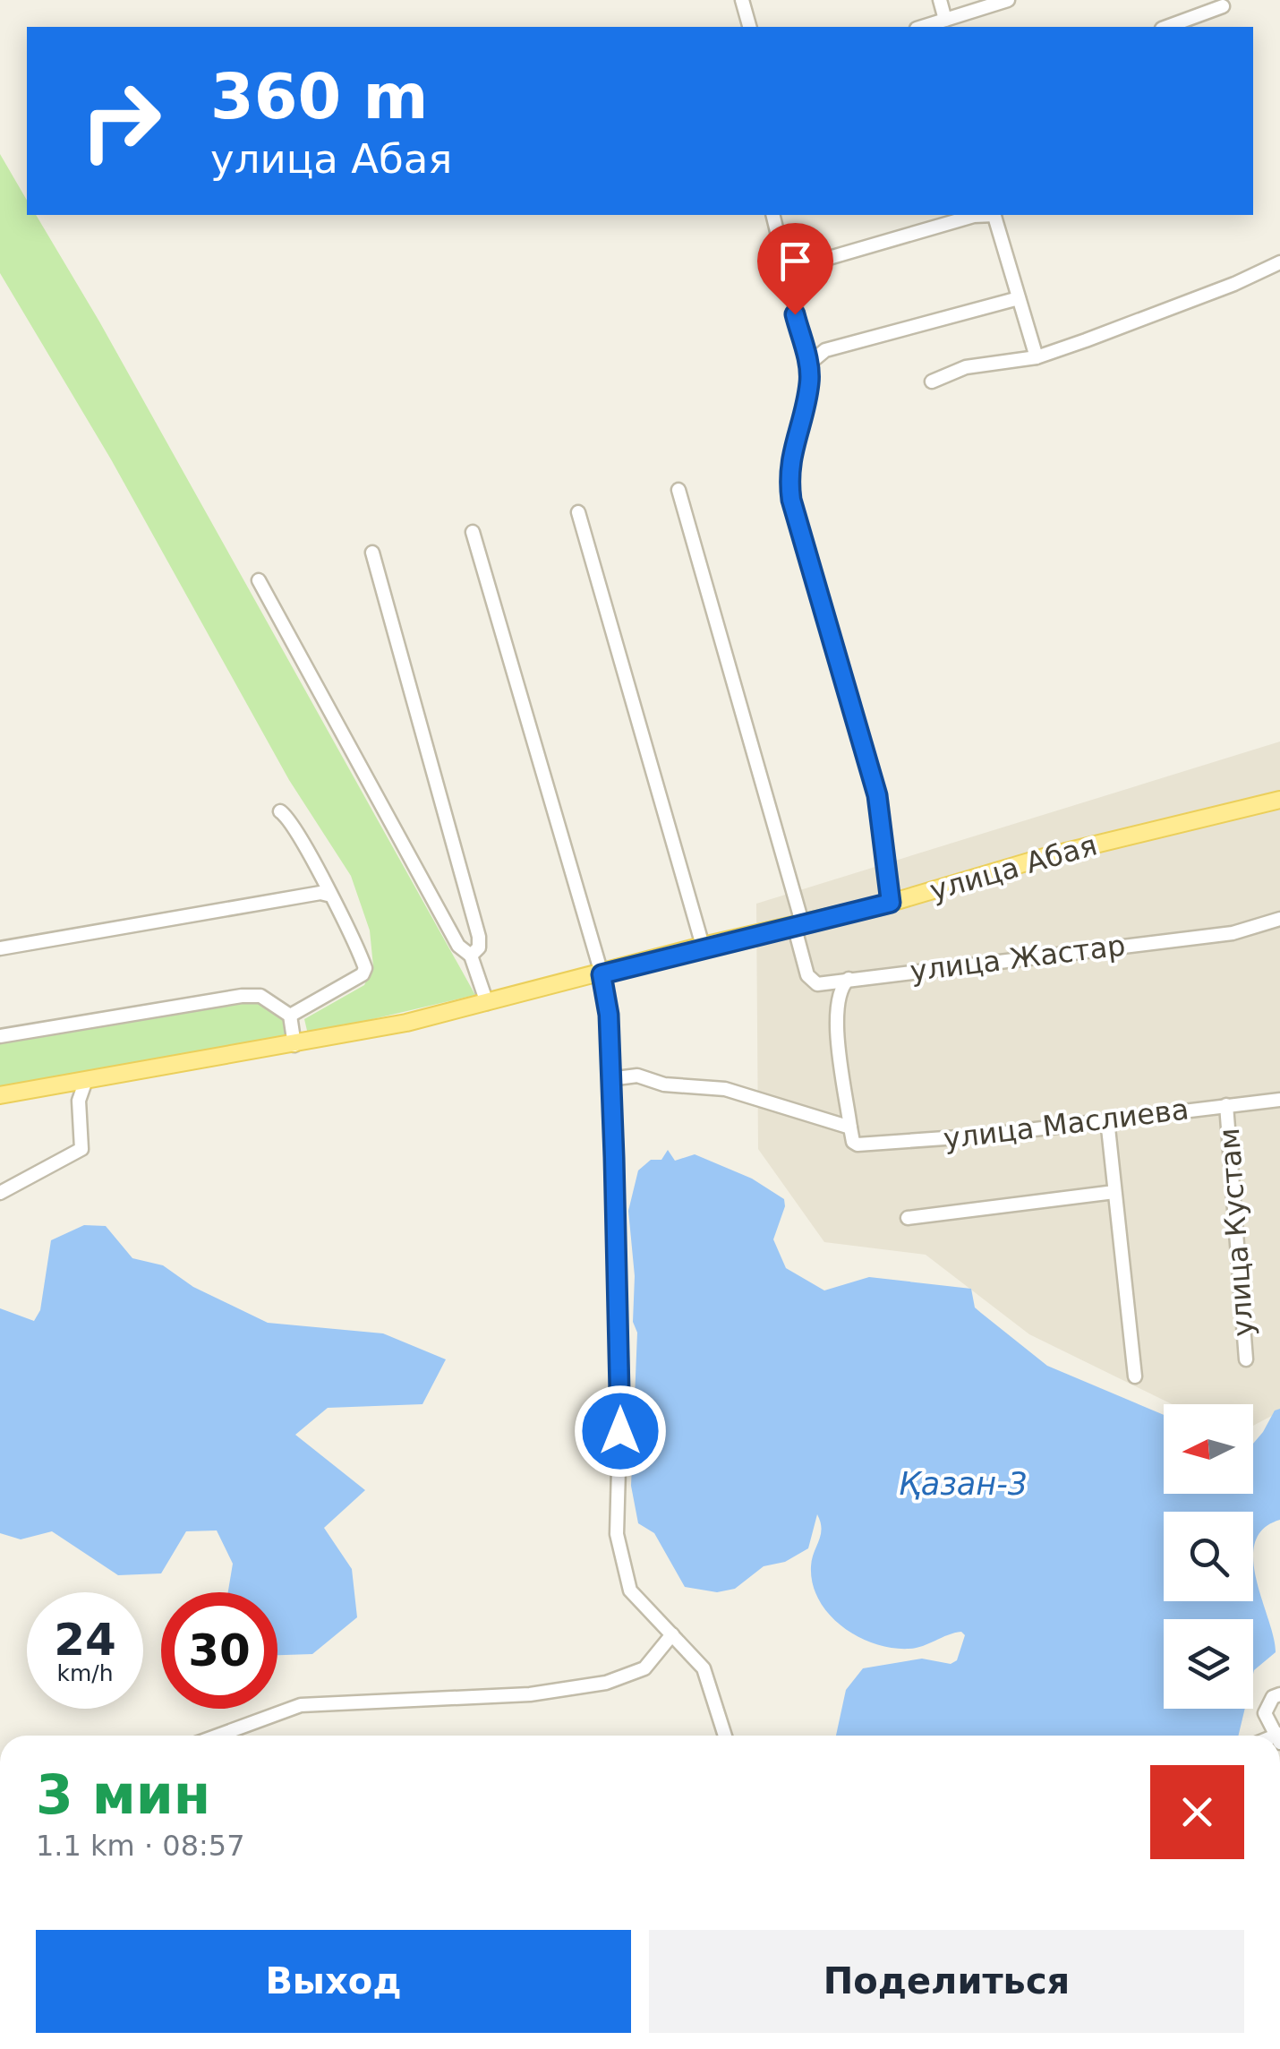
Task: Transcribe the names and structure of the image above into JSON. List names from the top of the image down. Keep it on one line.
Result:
{"streets":{"main road":["улица Абая"],"street":["улица Жастар","улица Маслиева","улица Кустам"]},"crossings":[["улица Абая","улица Жастар"],["улица Маслиева","улица Кустам"]],"water":["Қазан-3"],"north":"left","page":{"turn":["360 m","улица Абая"],"speed":"24 km/h","limit":"30","heading":["3 мин","1.1 km · 08:57"],"buttons":["Выход","Поделиться"]}}
